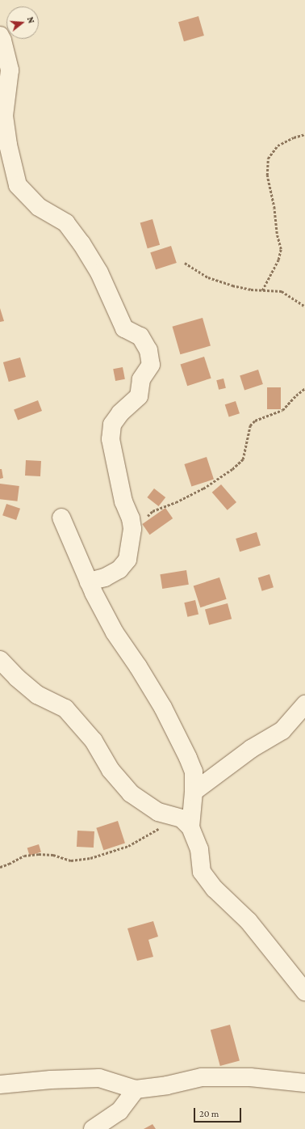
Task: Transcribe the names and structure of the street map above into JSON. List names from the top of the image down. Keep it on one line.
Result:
{"scale_bar":"20 m","north":"right"}
